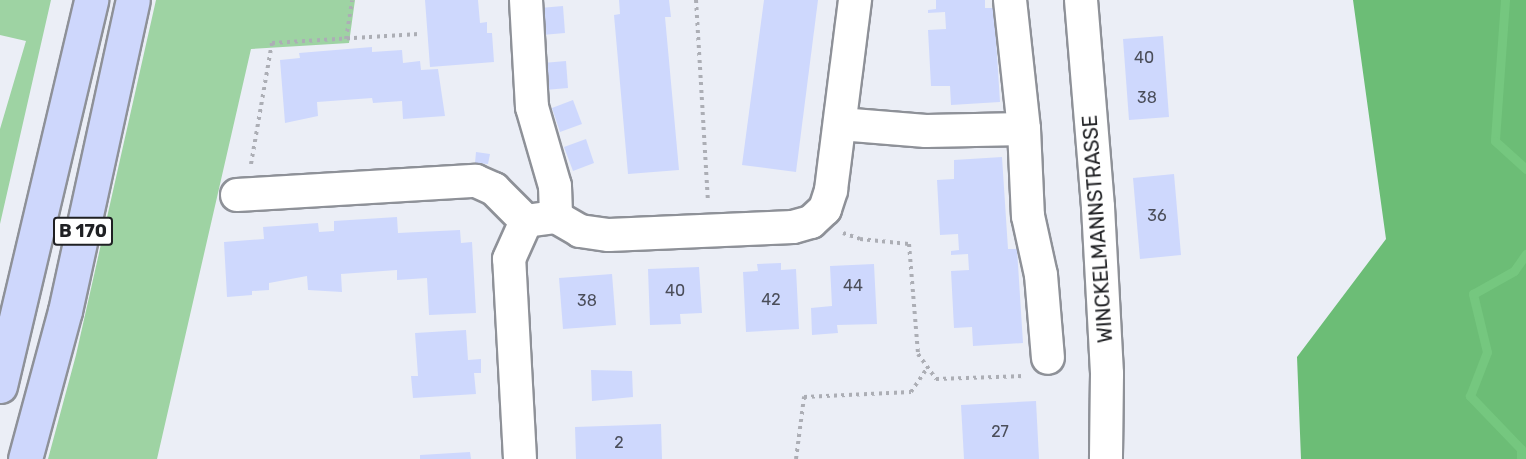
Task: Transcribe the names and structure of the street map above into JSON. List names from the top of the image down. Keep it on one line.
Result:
{"streets":{"main road":["B 170"],"street":["WINCKELMANNSTRASSE"]},"house_numbers":["40","38","36","44","40","42","38","27","2"]}
